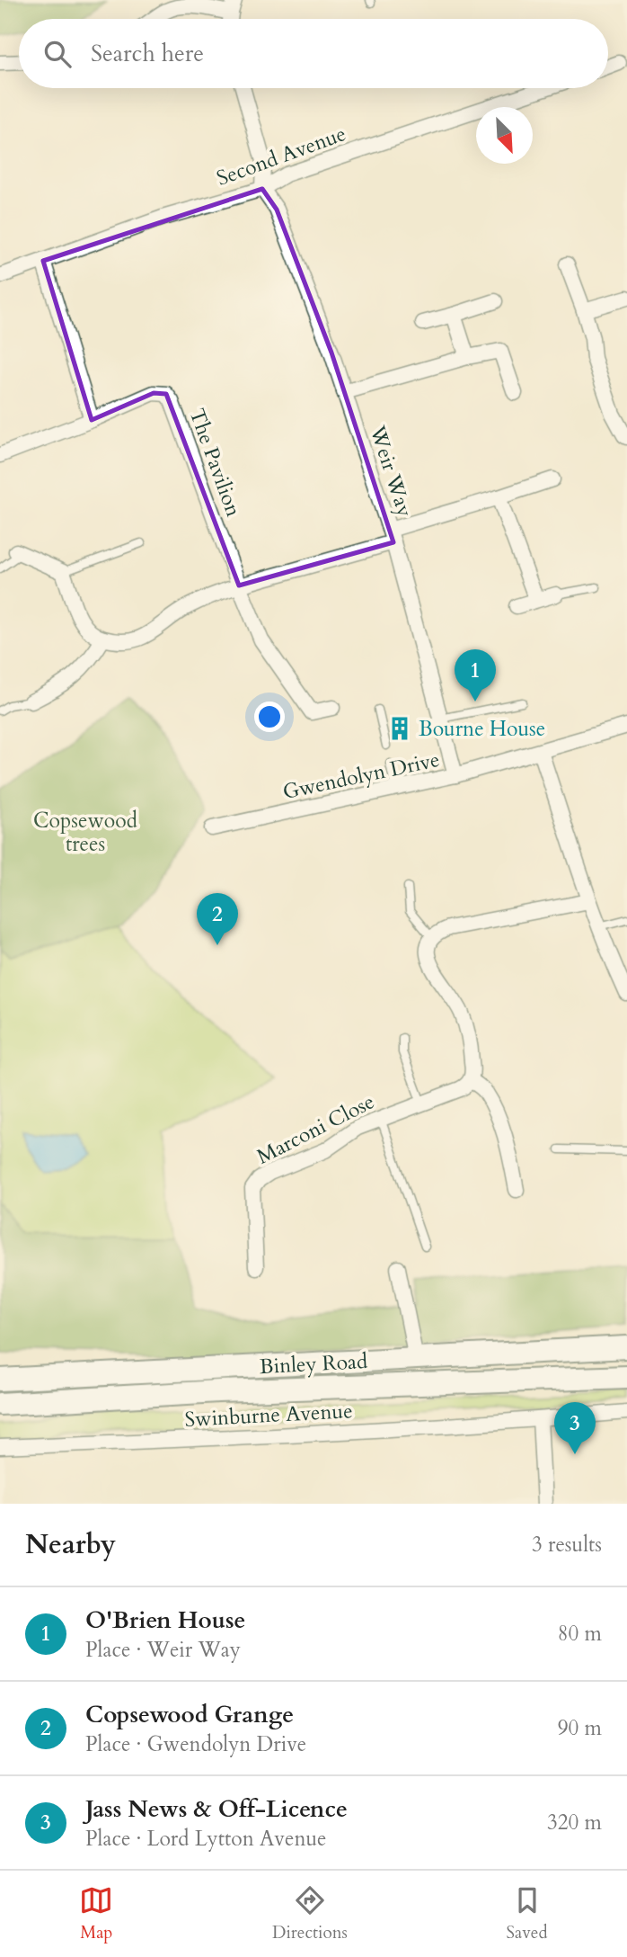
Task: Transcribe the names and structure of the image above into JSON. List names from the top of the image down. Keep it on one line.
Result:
{"streets":{"main road":["Binley Road"],"street":["Second Avenue","The Pavilion","Weir Way","Gwendolyn Drive","Marconi Close","Swinburne Avenue"]},"crossings":[["Second Avenue","Weir Way"],["Weir Way","Gwendolyn Drive"]],"parks":["Copsewood trees"],"places":{"building":["Bourne House"]},"north":"bottom right","page":{"search":"Search here","pins":["1","2","3"],"heading":["Nearby","3 results"],"list":[{"mark":"1","name":"O'Brien House","note":"Place · Weir Way","value":"80 m"},{"mark":"2","name":"Copsewood Grange","note":"Place · Gwendolyn Drive","value":"90 m"},{"mark":"3","name":"Jass News & Off-Licence","note":"Place · Lord Lytton Avenue","value":"320 m"}],"nav":["Map","Directions","Saved"]}}
